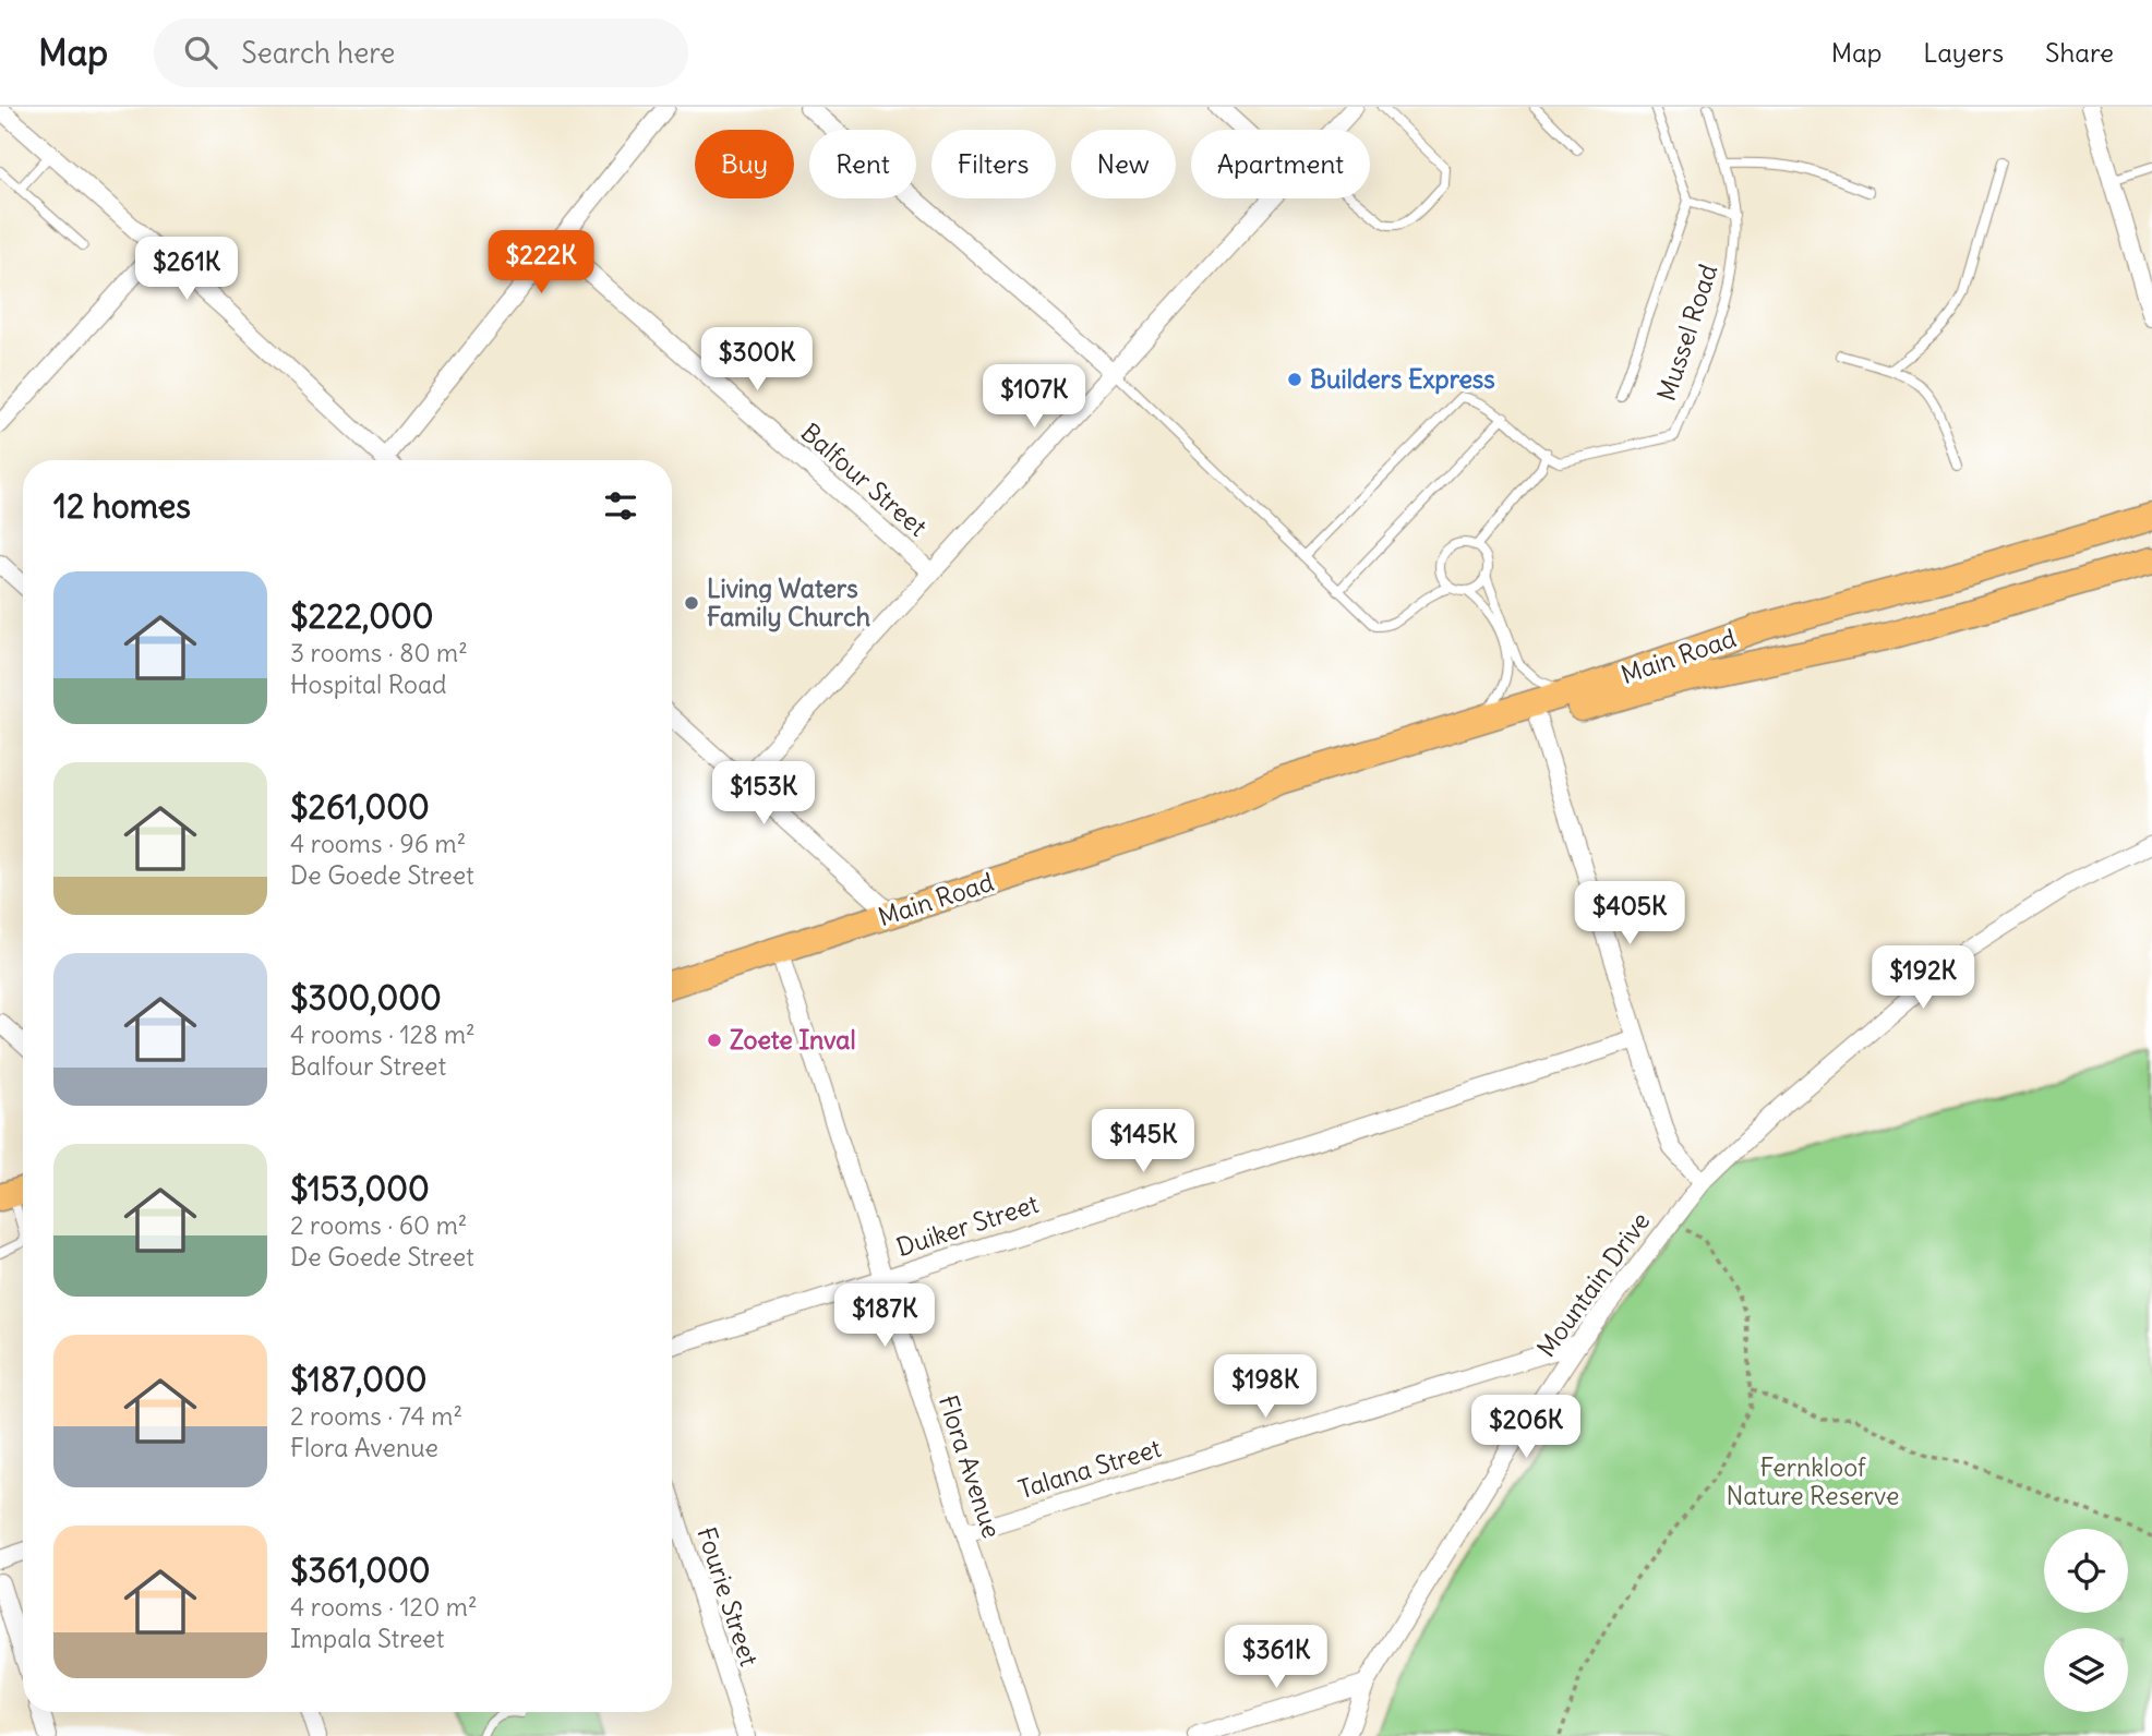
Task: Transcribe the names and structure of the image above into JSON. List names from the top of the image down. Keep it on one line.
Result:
{"streets":{"main road":["Main Road"],"street":["Balfour Street","Duiker Street","Mountain Drive","Flora Avenue","Talana Street","Fourie Street"],"lane":["Mussel Road"]},"crossings":[["Main Road","Flora Avenue"],["Duiker Street","Flora Avenue"],["Mountain Drive","Talana Street"],["Flora Avenue","Talana Street"]],"parks":["Fernkloof Nature Reserve"],"places":["Builders Express","Living Waters Family Church","Zoete Inval"],"page":{"header":"Map","search":"Search here","nav":["Map","Layers","Share"],"chip":["Buy","Rent","Filters","New","Apartment"],"price":["$222K","$261K","$300K","$107K","$153K","$405K","$192K","$145K","$187K","$198K","$206K","$361K"],"heading":"12 homes","list":[{"name":"$222,000","note":"3 rooms · 80 m² · Hospital Road"},{"name":"$261,000","note":"4 rooms · 96 m² · De Goede Street"},{"name":"$300,000","note":"4 rooms · 128 m² · Balfour Street"},{"name":"$153,000","note":"2 rooms · 60 m² · De Goede Street"},{"name":"$187,000","note":"2 rooms · 74 m² · Flora Avenue"},{"name":"$361,000","note":"4 rooms · 120 m² · Impala Street"}]}}
